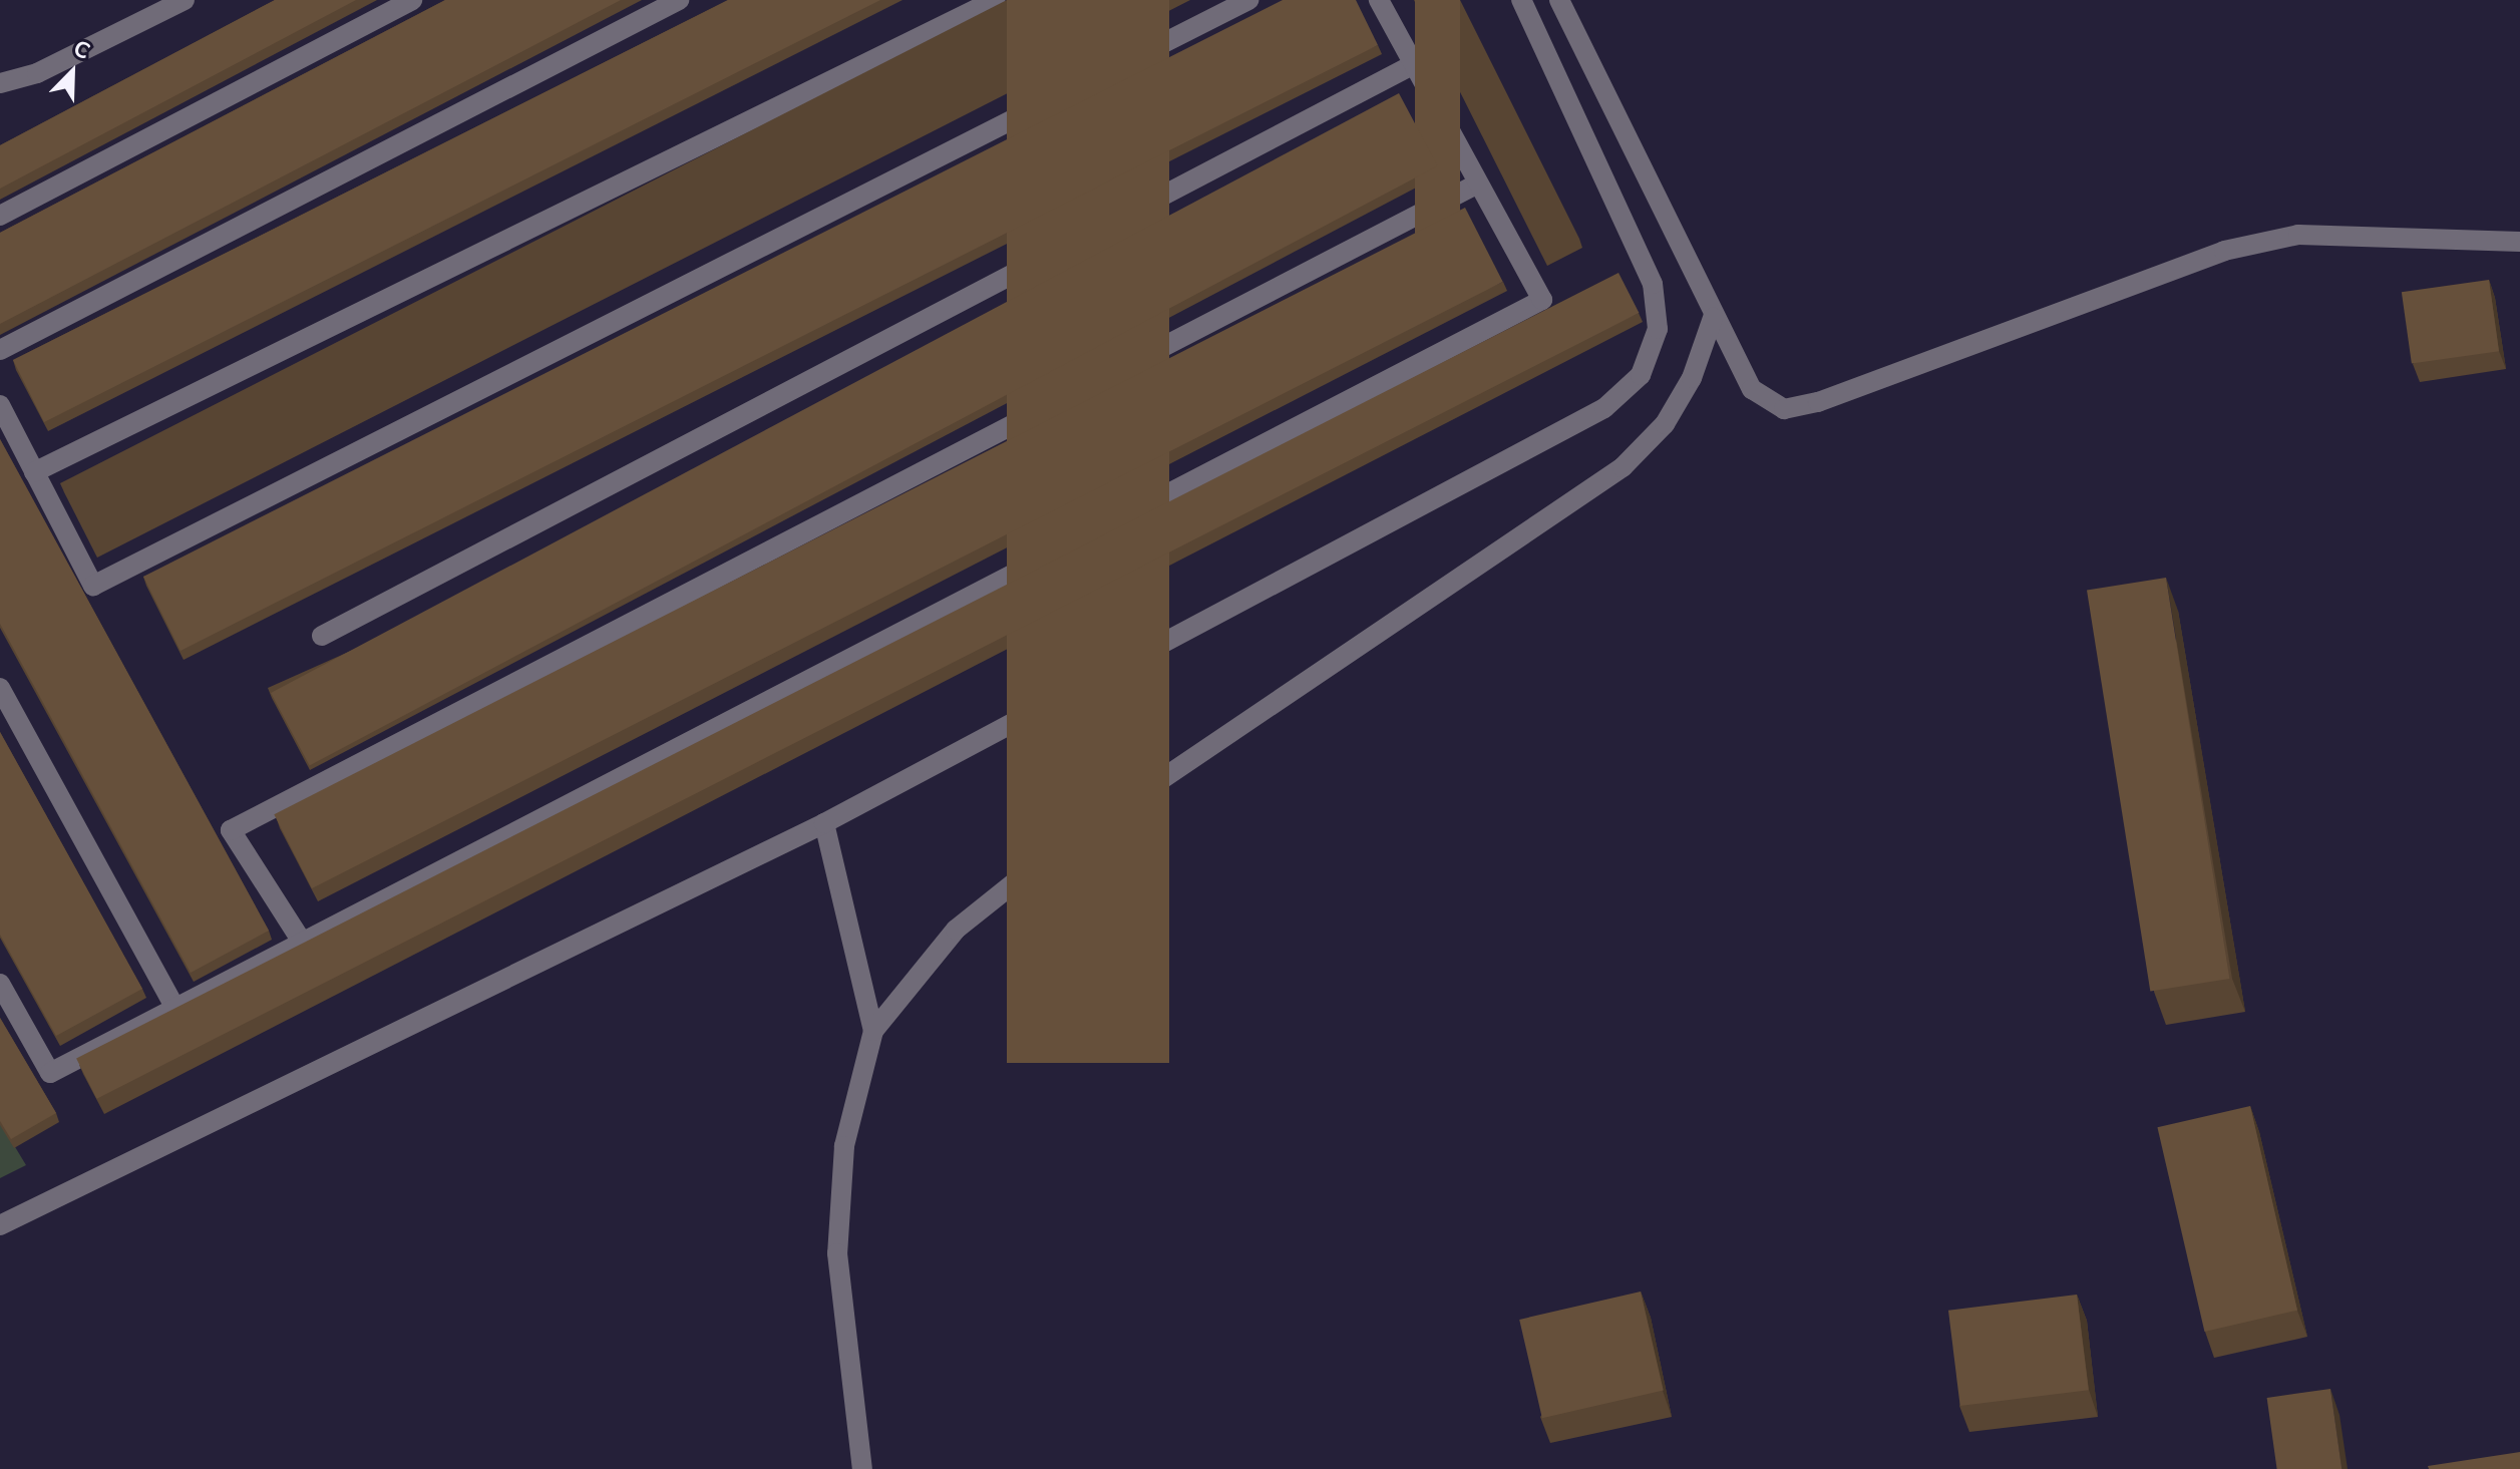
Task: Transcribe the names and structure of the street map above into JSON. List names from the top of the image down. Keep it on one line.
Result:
{"north":"top right"}
